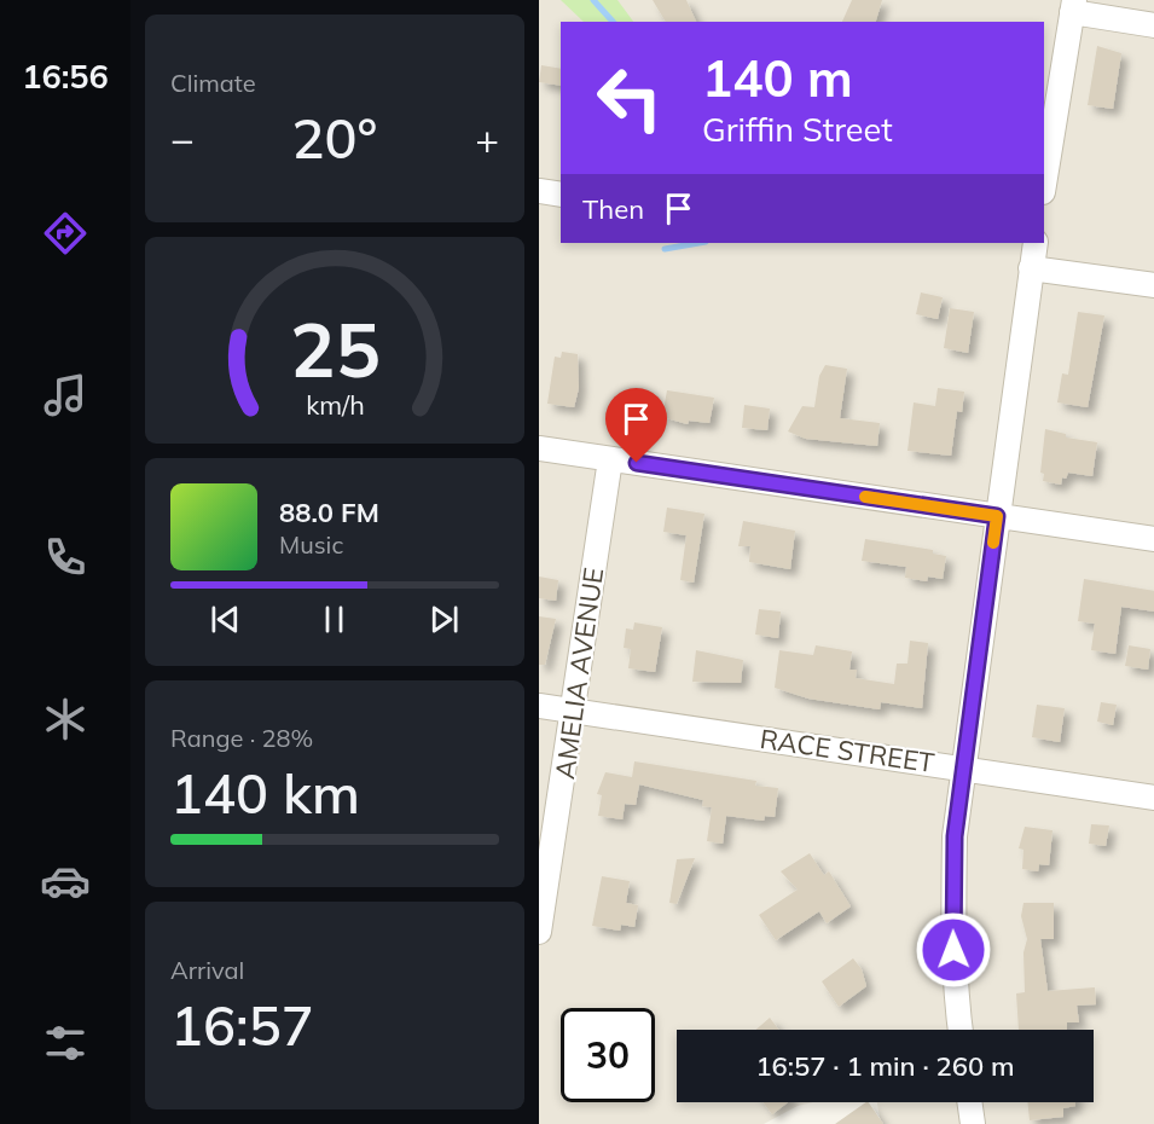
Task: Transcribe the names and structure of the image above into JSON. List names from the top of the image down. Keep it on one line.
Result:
{"streets":{"street":["AMELIA AVENUE","RACE STREET"]},"crossings":[["AMELIA AVENUE","RACE STREET"]],"page":{"tabs":"16:56","tile":["Climate",["Range · 28%","140 km"],["Arrival","16:57"]],"turn":["140 m","Griffin Street"],"heat":["−","20°","+"],"then":"Then","song":["88.0 FM","Music"],"limit":"30","trip":"16:57 · 1 min · 260 m","gauge":["25","km/h"]}}
